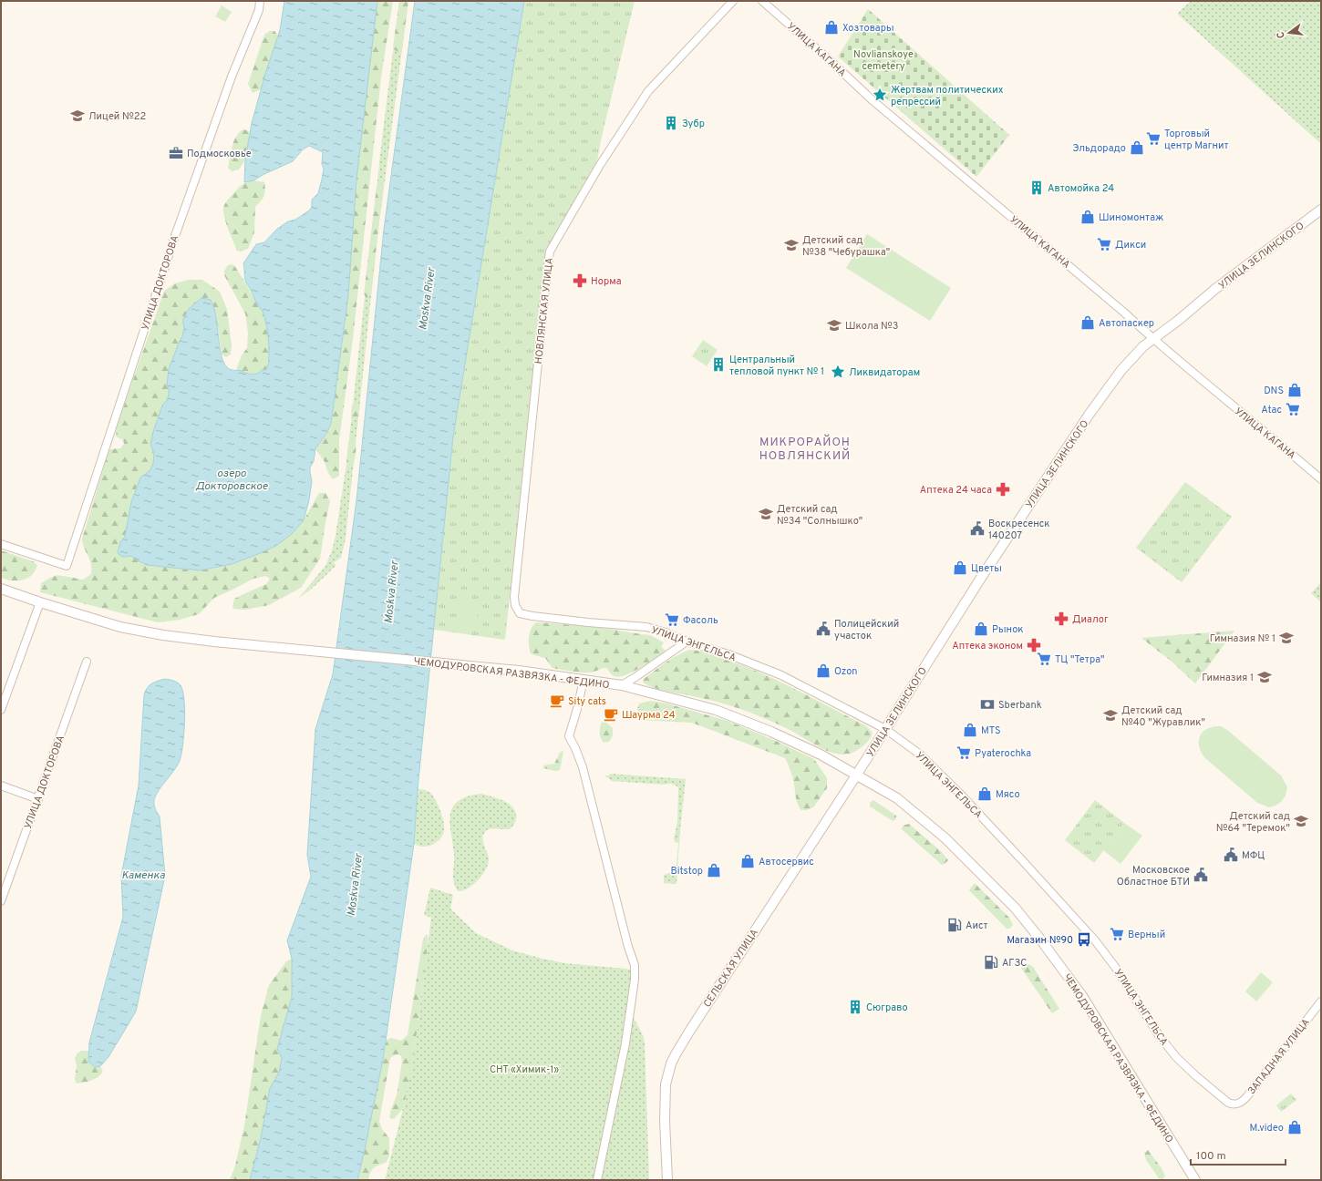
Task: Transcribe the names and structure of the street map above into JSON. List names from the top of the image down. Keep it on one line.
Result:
{"streets":{"street":["УЛИЦА КАГАНА","УЛИЦА ЗЕЛИНСКОГО","УЛИЦА ДОКТОРОВА","НОВЛЯНСКАЯ УЛИЦА","УЛИЦА ЭНГЕЛЬСА","ЧЕМОДУРОВСКАЯ РАЗВЯЗКА - ФЕДИНО","СЕЛЬСКАЯ УЛИЦА","ЗАПАДНАЯ УЛИЦА"]},"crossings":[["УЛИЦА КАГАНА","УЛИЦА ЗЕЛИНСКОГО"],["УЛИЦА ЗЕЛИНСКОГО","УЛИЦА ЭНГЕЛЬСА"],["УЛИЦА ЗЕЛИНСКОГО","ЧЕМОДУРОВСКАЯ РАЗВЯЗКА - ФЕДИНО"],["УЛИЦА ЗЕЛИНСКОГО","СЕЛЬСКАЯ УЛИЦА"],["НОВЛЯНСКАЯ УЛИЦА","УЛИЦА ЭНГЕЛЬСА"],["УЛИЦА ЭНГЕЛЬСА","ЗАПАДНАЯ УЛИЦА"],["ЧЕМОДУРОВСКАЯ РАЗВЯЗКА - ФЕДИНО","СЕЛЬСКАЯ УЛИЦА"]],"districts":["МИКРОРАЙОН НОВЛЯНСКИЙ"],"water":["Moskva River","озеро Докторовское","Каменка"],"parks":["Novlianskoye cemetery","СНТ «Химик-1»"],"places":{"shop":["Хозтовары","Эльдорадо","Шиномонтаж","Автопаскер","DNS","Цветы","Рынок","Ozon","MTS","Мясо","Автосервис","Bitstop","M.video"],"place":["Жертвам политических репрессий","Ликвидаторам"],"school or university":["Лицей №22","Детский сад №38 \"Чебурашка\"","Школа №3","Детский сад №34 \"Солнышко\"","Гимназия № 1","Гимназия 1","Детский сад №40 \"Журавлик\"","Детский сад №64 \"Теремок\""],"building":["Зубр","Автомойка 24","Центральный тепловой пункт № 1","Сюграво"],"supermarket":["Торговый центр Магнит","Дикси","Atac","Фасоль","ТЦ \"Тетра\"","Pyaterochka","Верный"],"office":["Подмосковье"],"pharmacy":["Норма","Аптека 24 часа","Диалог","Аптека эконом"],"public building":["Воскресенск 140207","Полицейский участок","МФЦ","Московское Областное БТИ"],"cafe":["Sity cats","Шаурма 24"],"bank":["Sberbank"],"fuel station":["Аист","АГЗС"],"bus stop":["Магазин №90"]},"scale_bar":"100 m","north":"left"}
